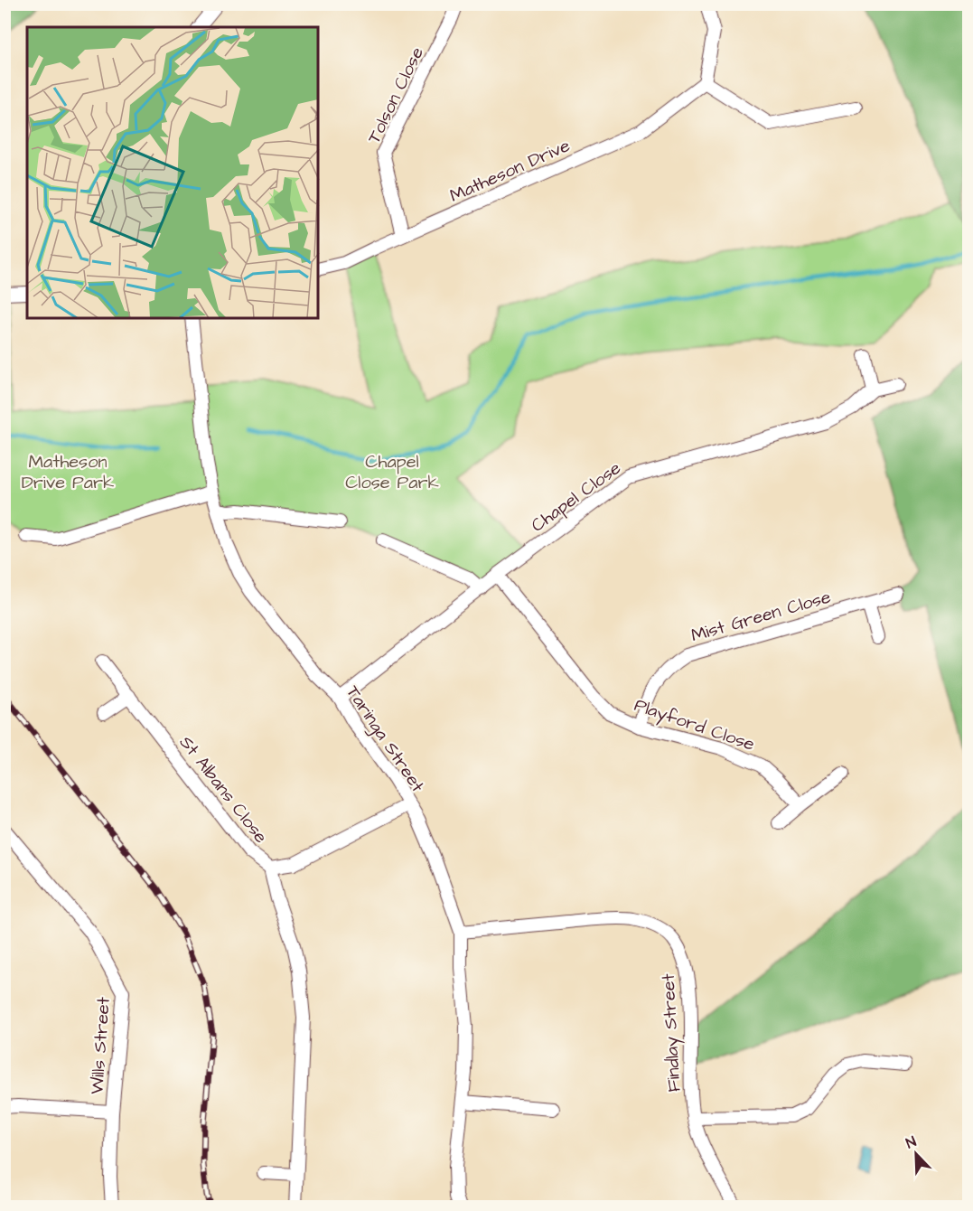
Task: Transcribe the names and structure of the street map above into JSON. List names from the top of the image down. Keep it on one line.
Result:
{"streets":{"street":["Tolson Close","Matheson Drive","Chapel Close","Mist Green Close","Playford Close","Taringa Street","St Albans Close","Findlay Street","Wills Street"]},"crossings":[["Tolson Close","Matheson Drive"],["Chapel Close","Playford Close"],["Chapel Close","Taringa Street"],["Mist Green Close","Playford Close"],["Taringa Street","Findlay Street"]],"parks":["Matheson Drive Park","Chapel Close Park"],"north":"top left"}
